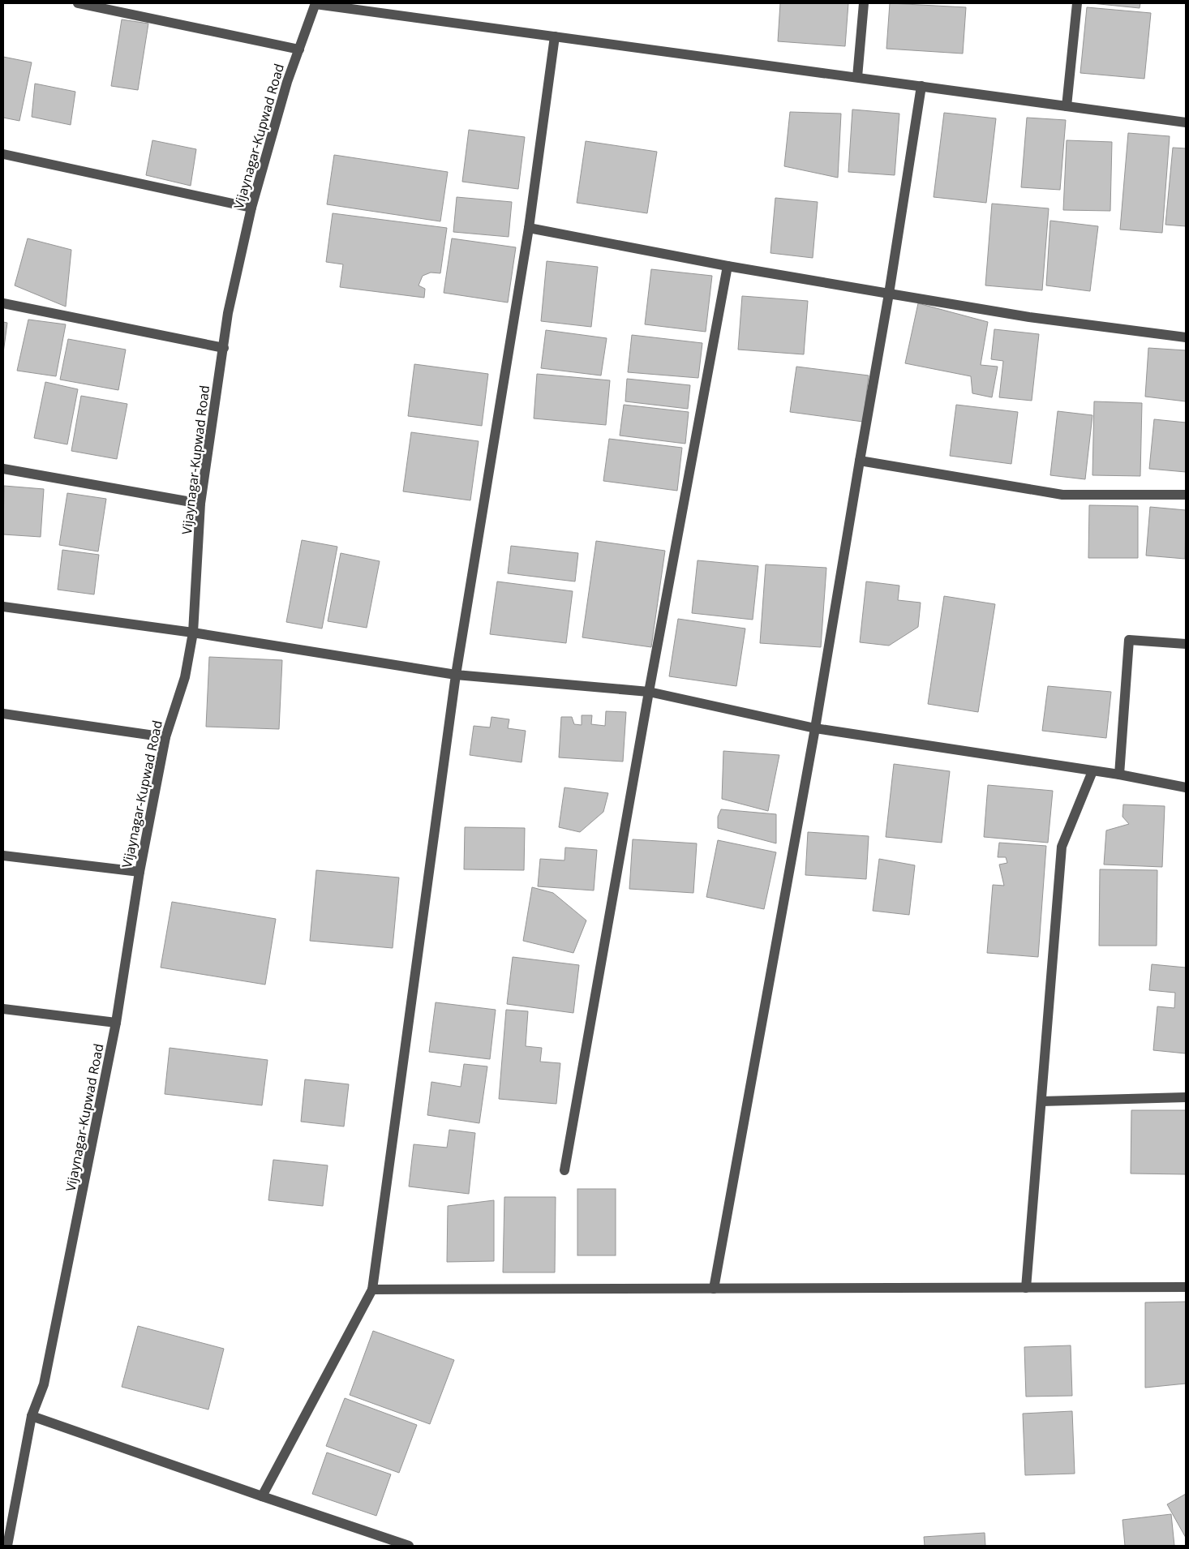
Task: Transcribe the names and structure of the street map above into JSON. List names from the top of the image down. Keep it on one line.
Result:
{"streets":{"street":["Vijaynagar-Kupwad Road"]}}
